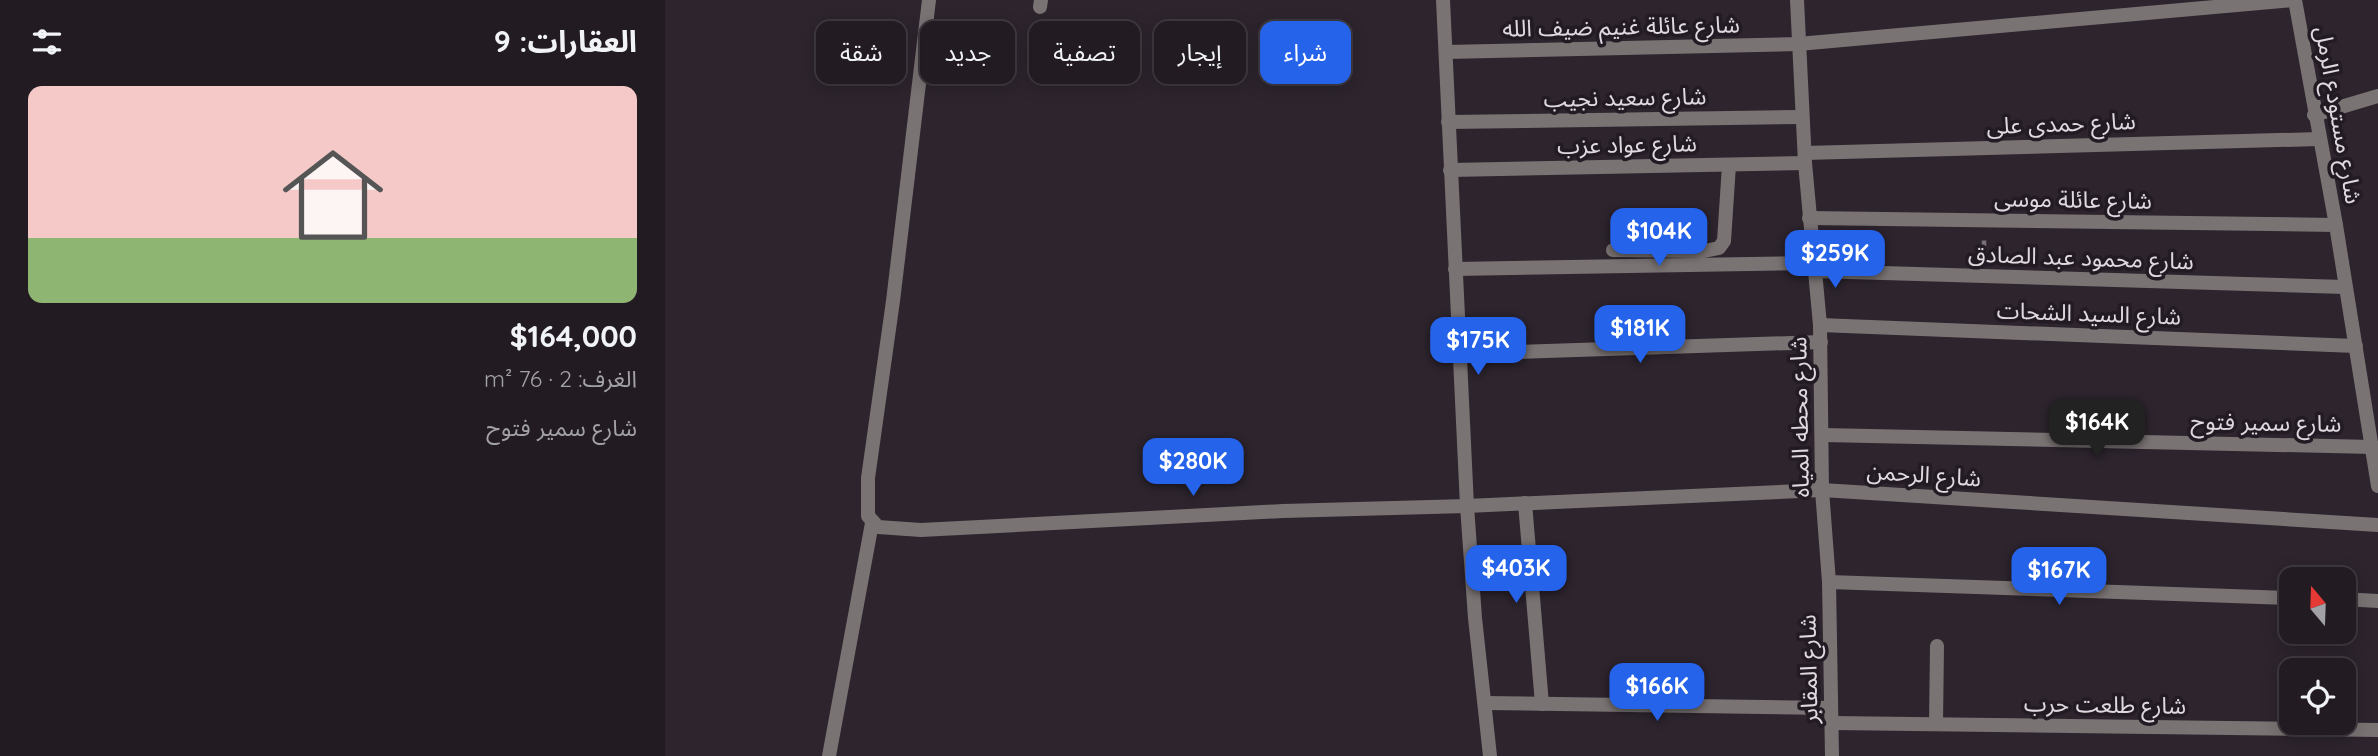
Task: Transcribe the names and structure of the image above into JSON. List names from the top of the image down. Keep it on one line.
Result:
{"streets":{"street":["شارع عائلة غنيم ضيف الله","شارع سعيد نجيب","شارع مستودع الرمل","شارع حمدى على","شارع عواد عزب","شارع عائلة موسى","شارع محمود عبد الصادق","شارع السيد الشحات","شارع محطه المياه","شارع سمير فتوح","شارع الرحمن","شارع المقابر","شارع طلعت حرب"]},"crossings":[["شارع عائلة غنيم ضيف الله","شارع مستودع الرمل"],["شارع عائلة غنيم ضيف الله","شارع محطه المياه"],["شارع سعيد نجيب","شارع محطه المياه"],["شارع مستودع الرمل","شارع حمدى على"],["شارع مستودع الرمل","شارع عائلة موسى"],["شارع مستودع الرمل","شارع محمود عبد الصادق"],["شارع مستودع الرمل","شارع السيد الشحات"],["شارع مستودع الرمل","شارع سمير فتوح"],["شارع حمدى على","شارع عواد عزب"],["شارع حمدى على","شارع محطه المياه"],["شارع عواد عزب","شارع محطه المياه"],["شارع عائلة موسى","شارع محطه المياه"],["شارع محمود عبد الصادق","شارع محطه المياه"],["شارع السيد الشحات","شارع محطه المياه"],["شارع محطه المياه","شارع سمير فتوح"],["شارع محطه المياه","شارع الرحمن"],["شارع محطه المياه","شارع المقابر"],["شارع المقابر","شارع طلعت حرب"]],"north":"top","page":{"heading":"العقارات: 9","chip":["شراء","إيجار","تصفية","جديد","شقة"],"list":[{"name":"$164,000","note":"الغرف: 2 · 76 m² · شارع سمير فتوح"}],"price":["$104K","$259K","$181K","$175K","$164K","$280K","$403K","$167K","$166K"]}}
